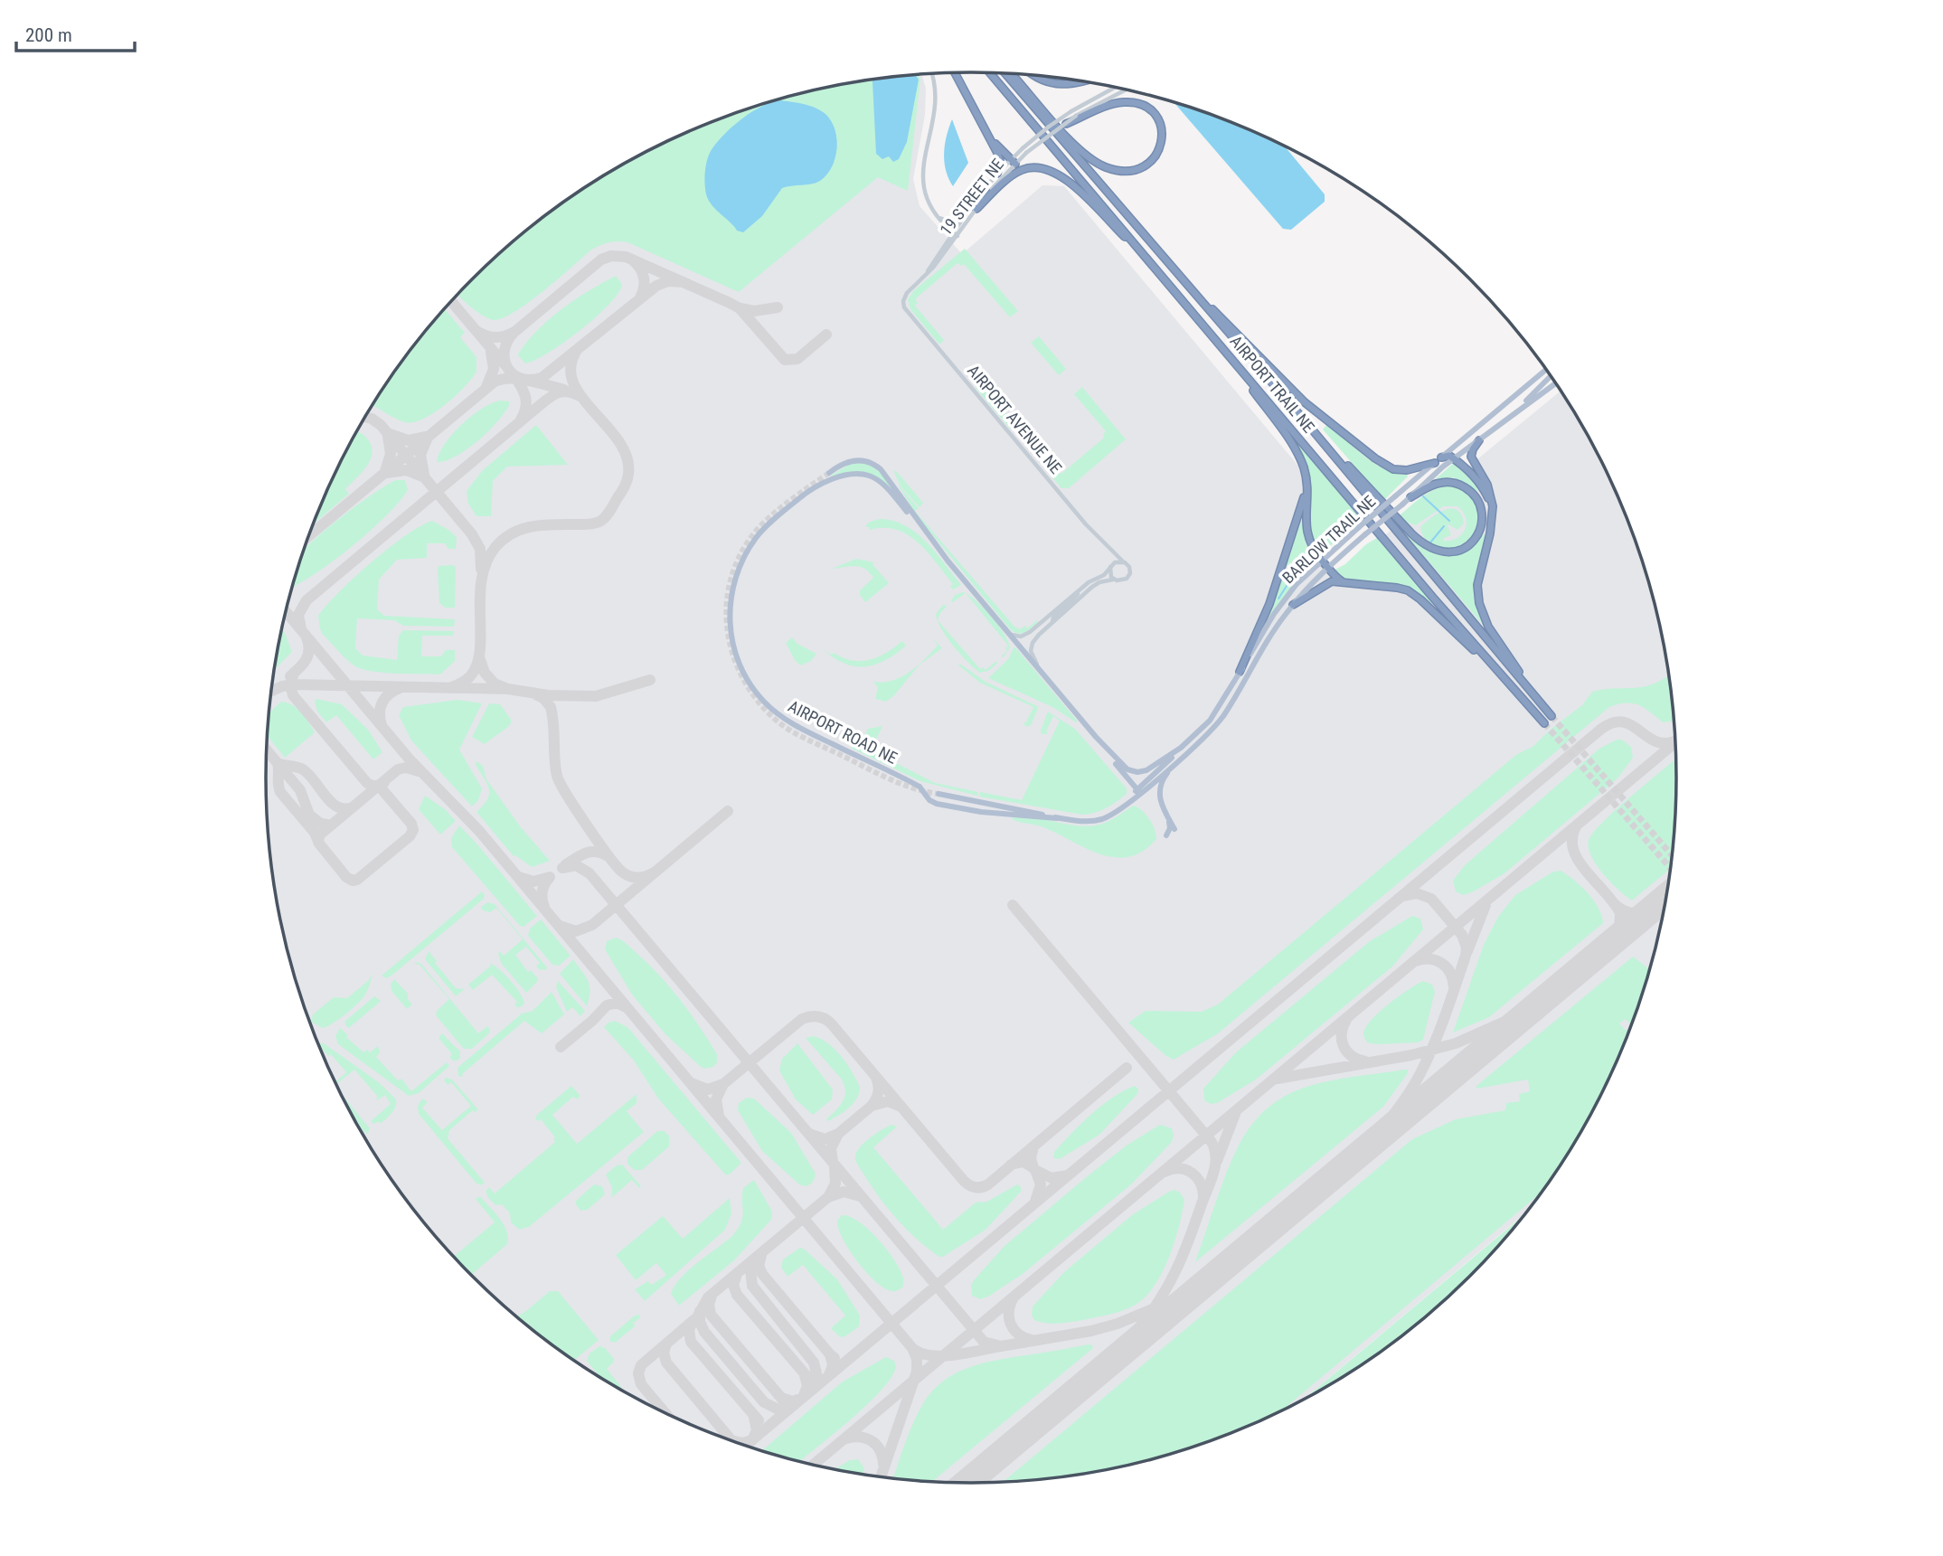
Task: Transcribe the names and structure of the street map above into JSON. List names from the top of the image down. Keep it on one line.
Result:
{"streets":{"highway":["AIRPORT TRAIL NE"],"main road":["BARLOW TRAIL NE","AIRPORT ROAD NE"],"street":["19 STREET NE","AIRPORT AVENUE NE"]},"crossings":[["19 STREET NE","AIRPORT AVENUE NE"],["BARLOW TRAIL NE","AIRPORT ROAD NE"]],"scale_bar":"200 m"}
